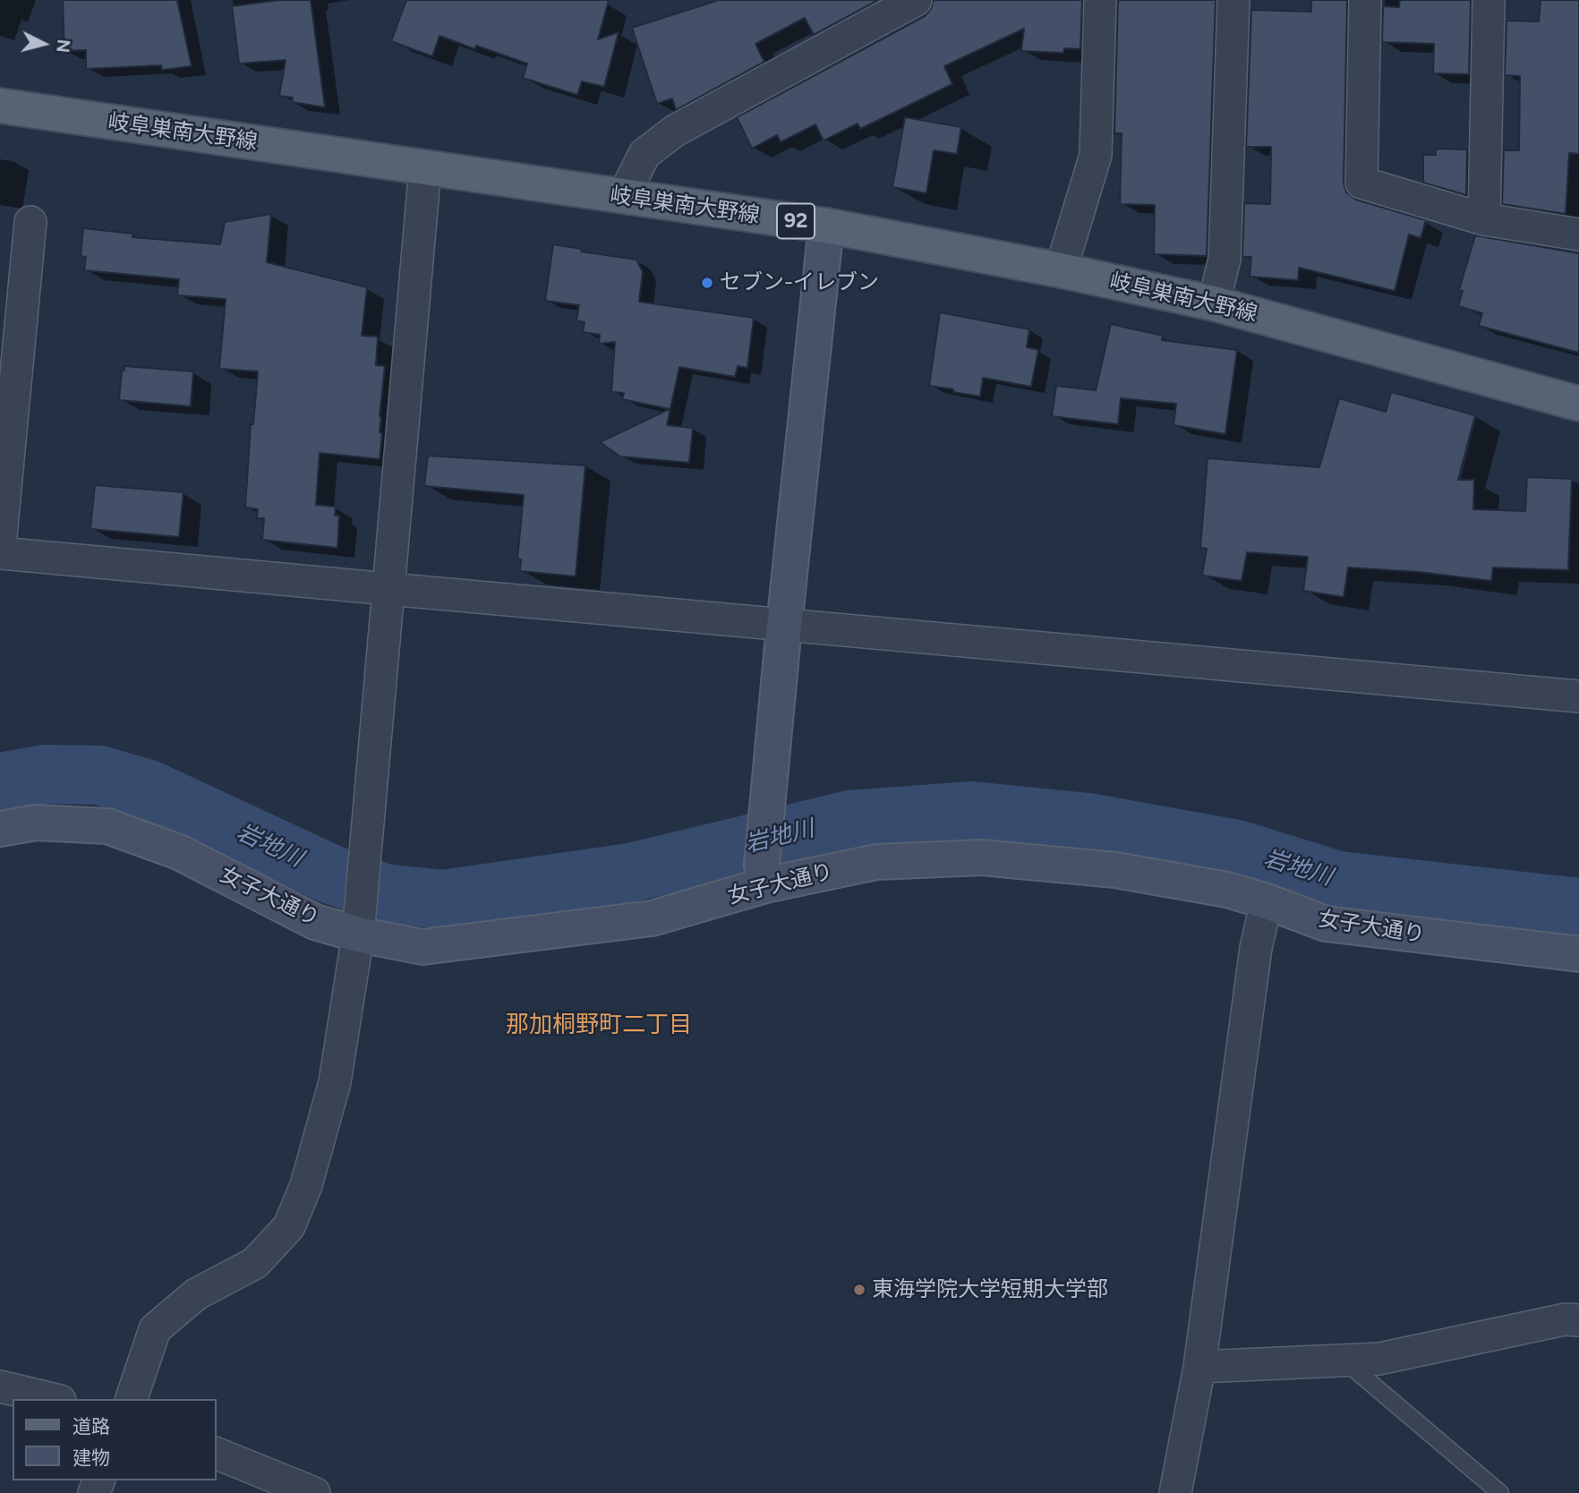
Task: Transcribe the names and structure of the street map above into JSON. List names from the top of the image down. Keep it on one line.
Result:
{"streets":{"main road":["岐阜巣南大野線","92"],"street":["女子大通り"]},"districts":["那加桐野町二丁目"],"water":["岩地川"],"places":["セブン-イレブン","東海学院大学短期大学部"],"legend":["道路","建物"],"north":"right"}
